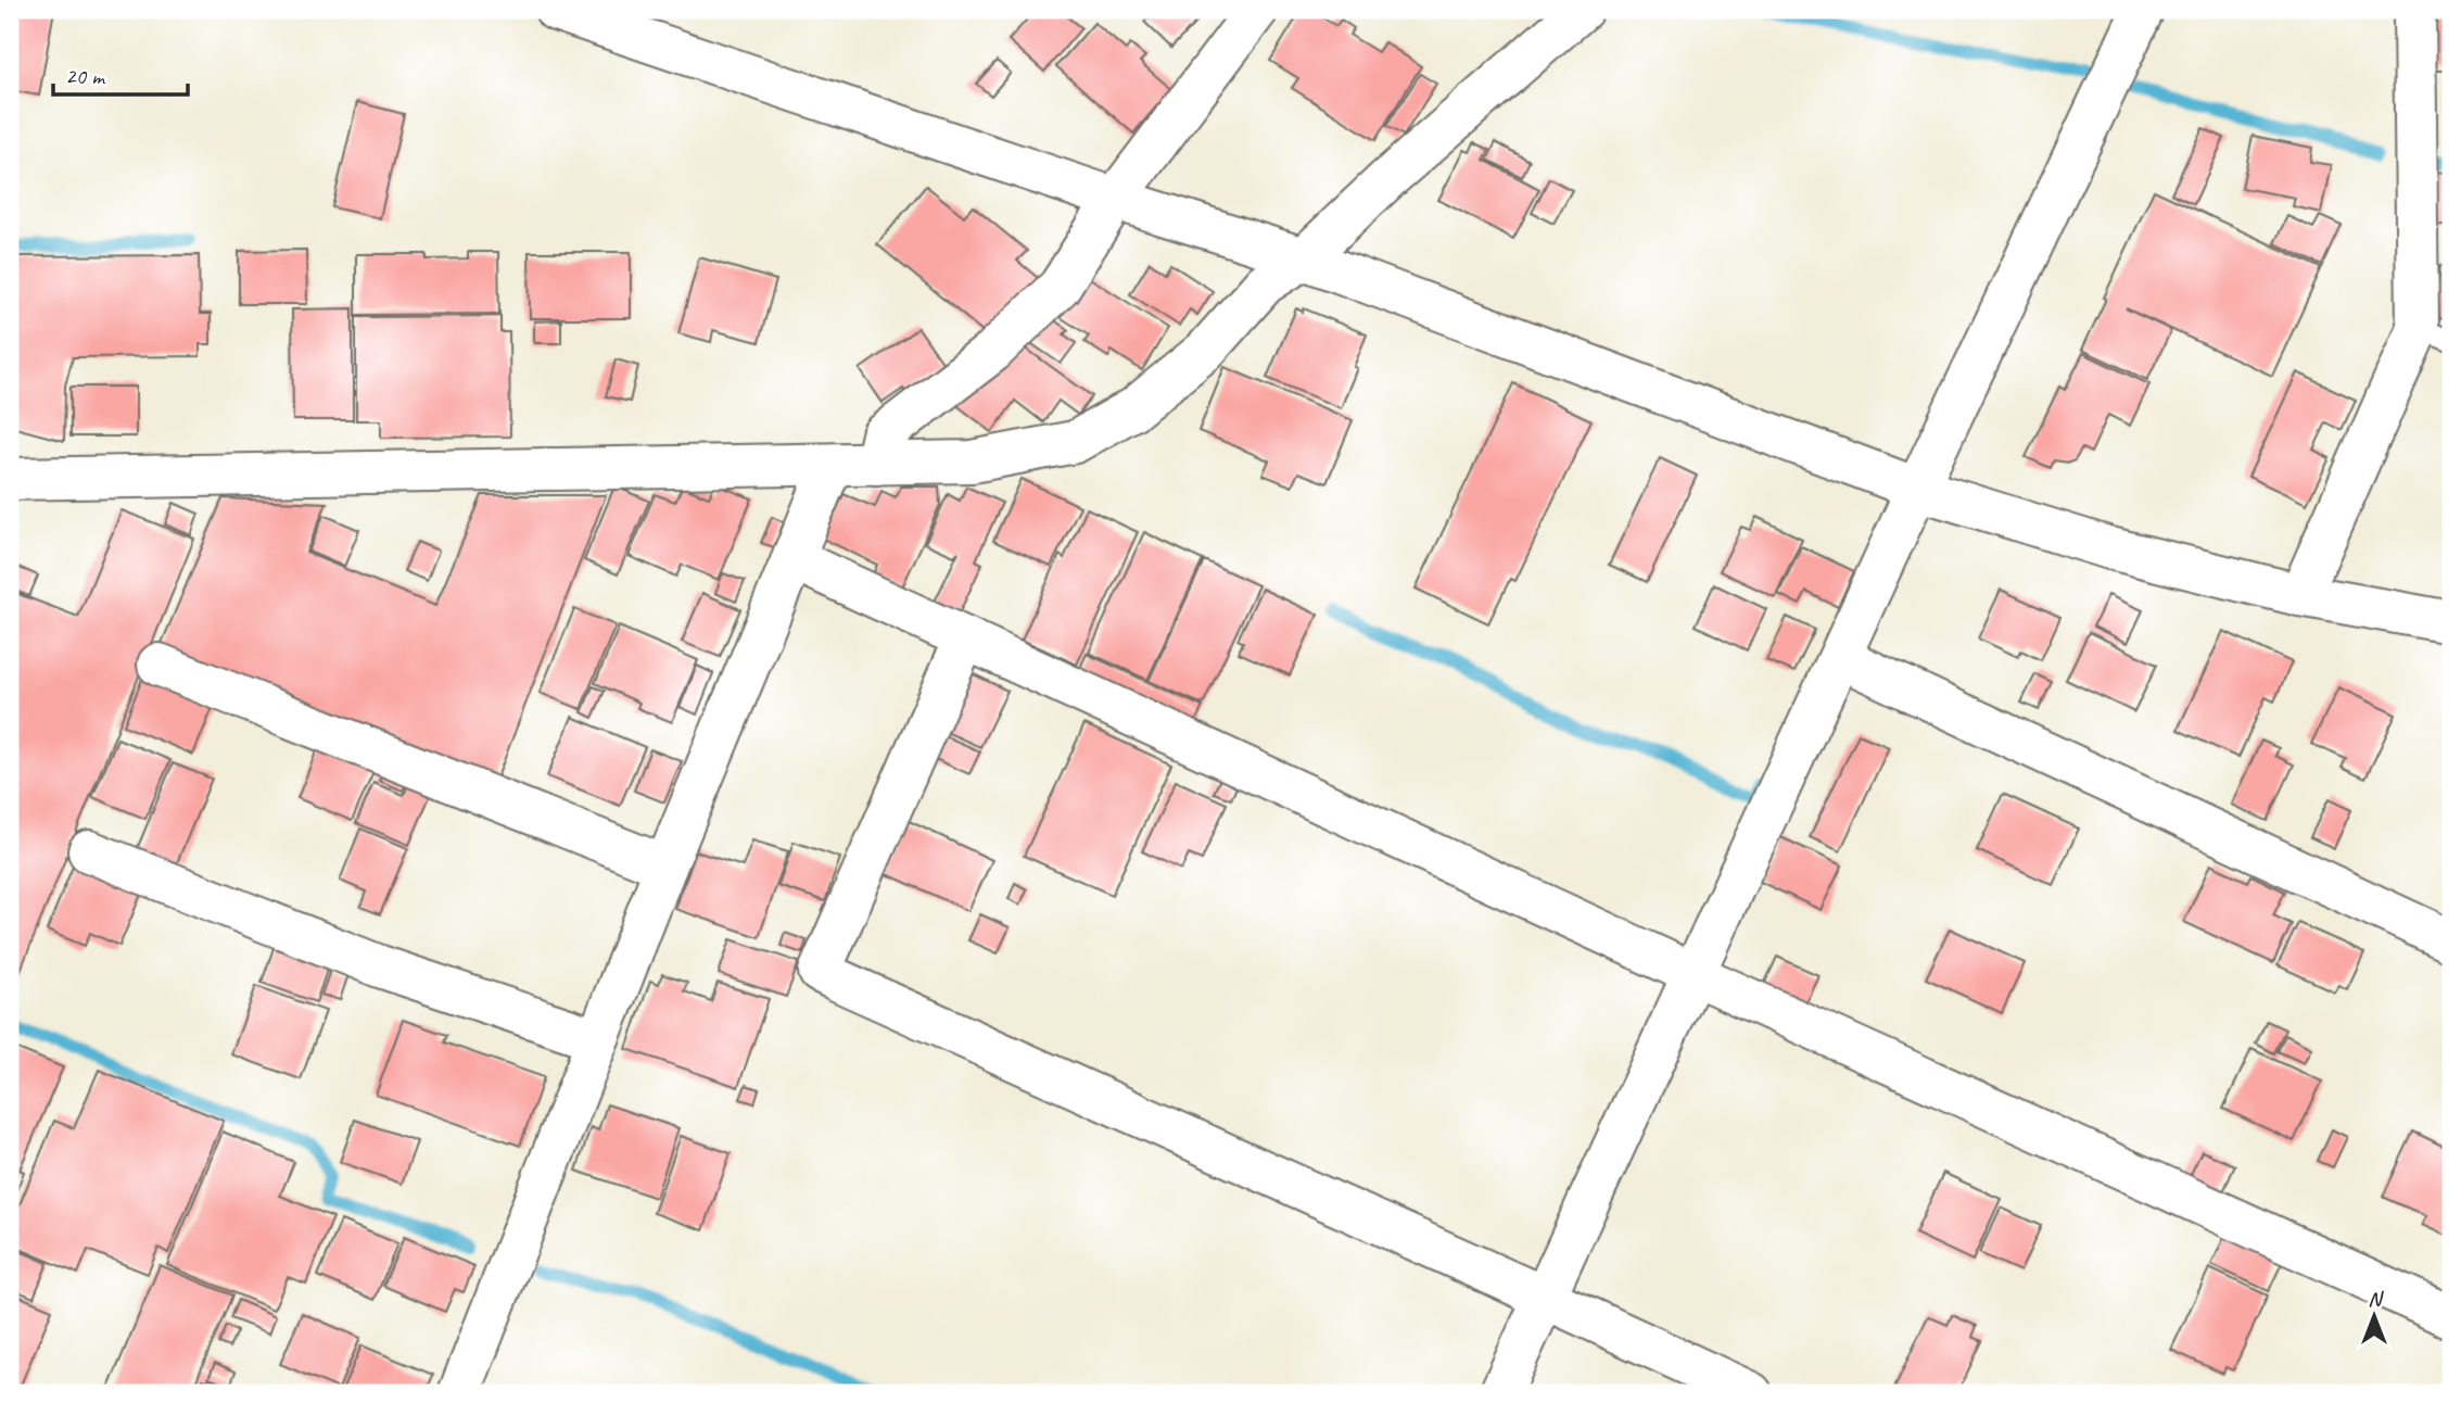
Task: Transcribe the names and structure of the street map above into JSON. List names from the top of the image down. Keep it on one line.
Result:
{"scale_bar":"20 m","north":"top"}
